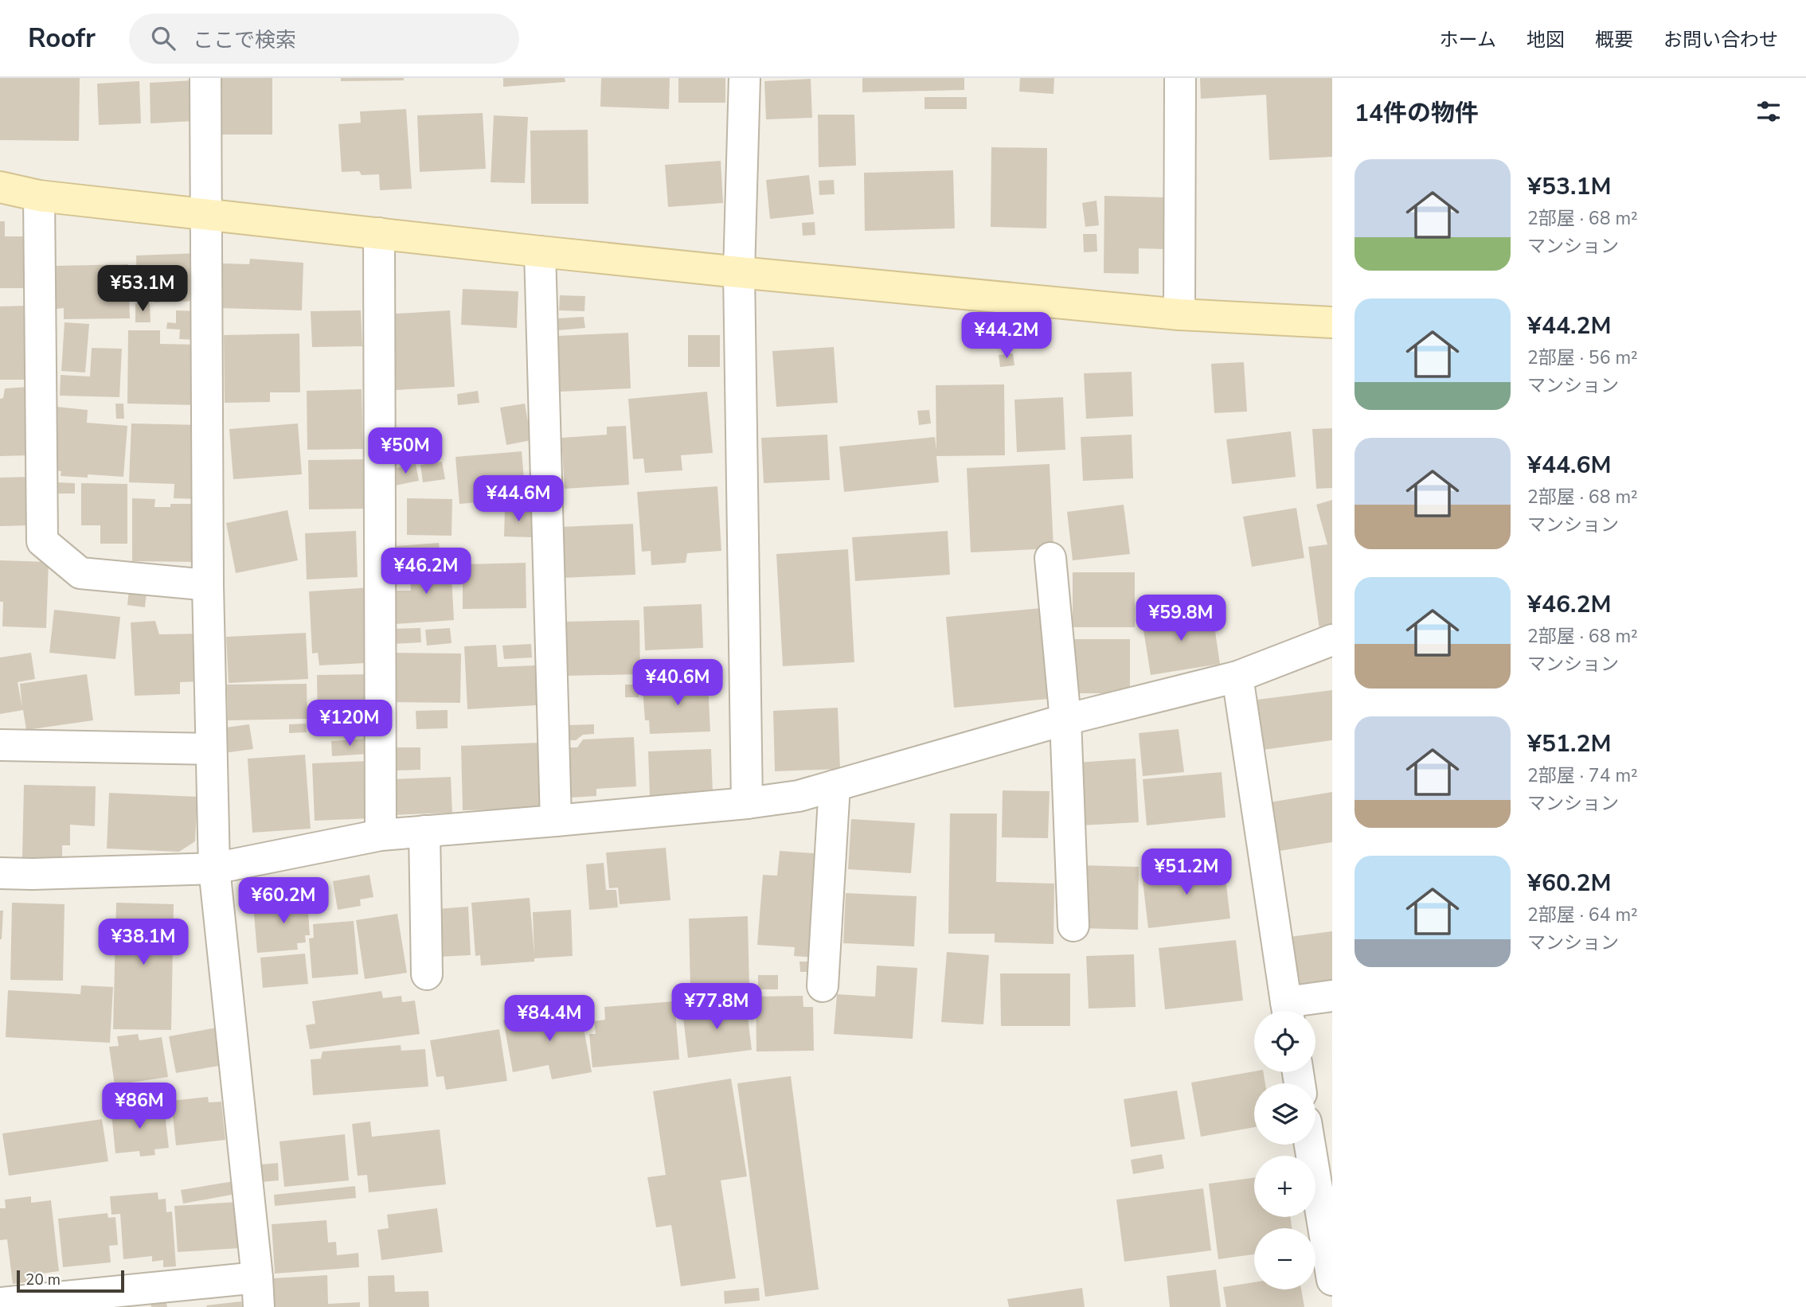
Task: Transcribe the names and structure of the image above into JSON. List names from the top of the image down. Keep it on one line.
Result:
{"scale_bar":"20 m","page":{"header":"Roofr","search":"ここで検索","nav":["ホーム","地図","概要","お問い合わせ"],"heading":"14件の物件","list":[{"name":"¥53.1M","note":"2部屋 · 68 m² · マンション"},{"name":"¥44.2M","note":"2部屋 · 56 m² · マンション"},{"name":"¥44.6M","note":"2部屋 · 68 m² · マンション"},{"name":"¥46.2M","note":"2部屋 · 68 m² · マンション"},{"name":"¥51.2M","note":"2部屋 · 74 m² · マンション"},{"name":"¥60.2M","note":"2部屋 · 64 m² · マンション"}],"price":["¥53.1M","¥44.2M","¥50M","¥44.6M","¥46.2M","¥59.8M","¥40.6M","¥120M","¥51.2M","¥60.2M","¥38.1M","¥77.8M","¥84.4M","¥86M"],"map_buttons":["+","−"],"scale":"20 m"}}
